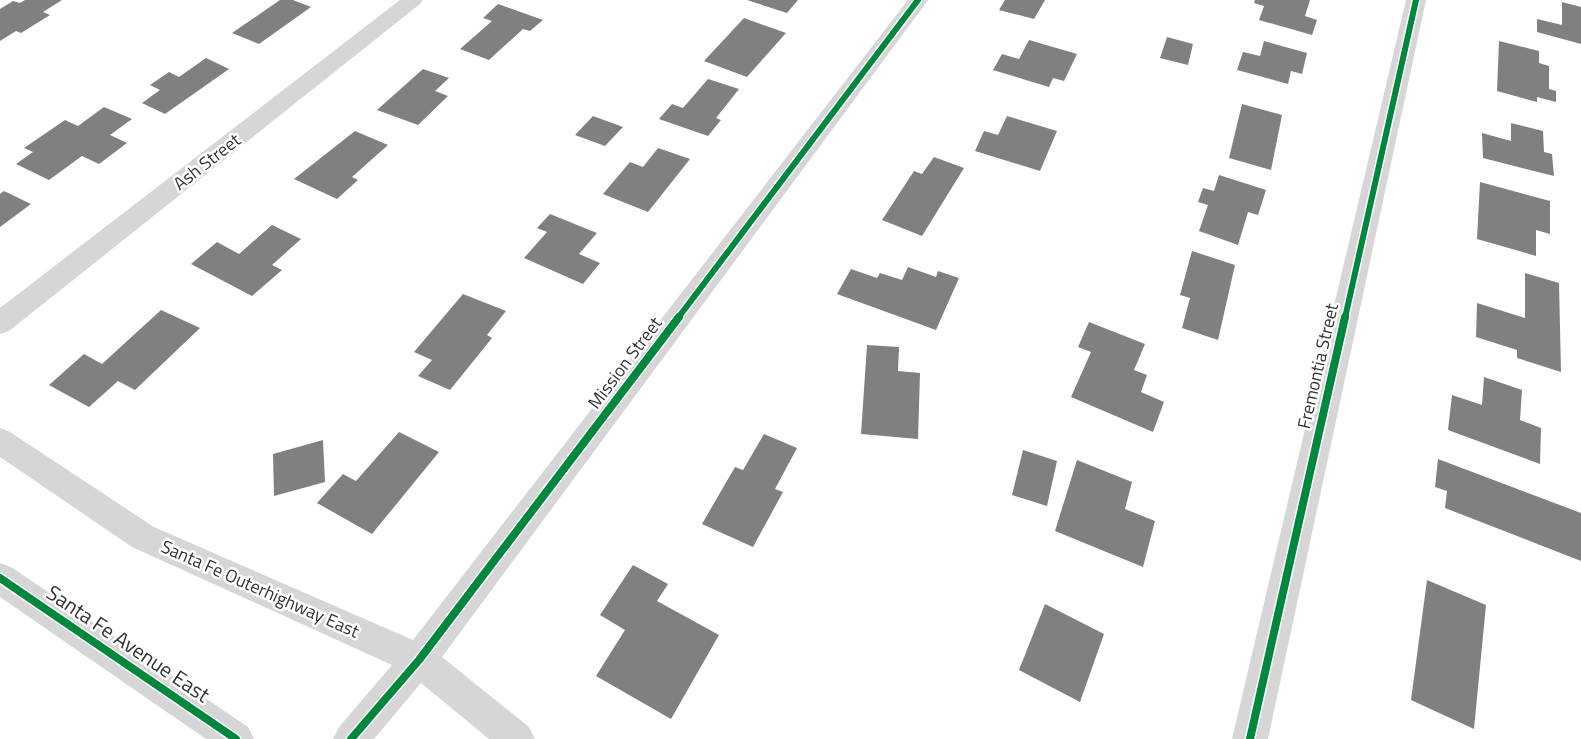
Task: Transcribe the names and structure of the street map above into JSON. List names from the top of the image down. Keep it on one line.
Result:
{"streets":{"street":["Ash Street","Mission Street","Fremontia Street","Santa Fe Outerhighway East","Santa Fe Avenue East"]},"crossings":[["Mission Street","Santa Fe Outerhighway East"]]}
